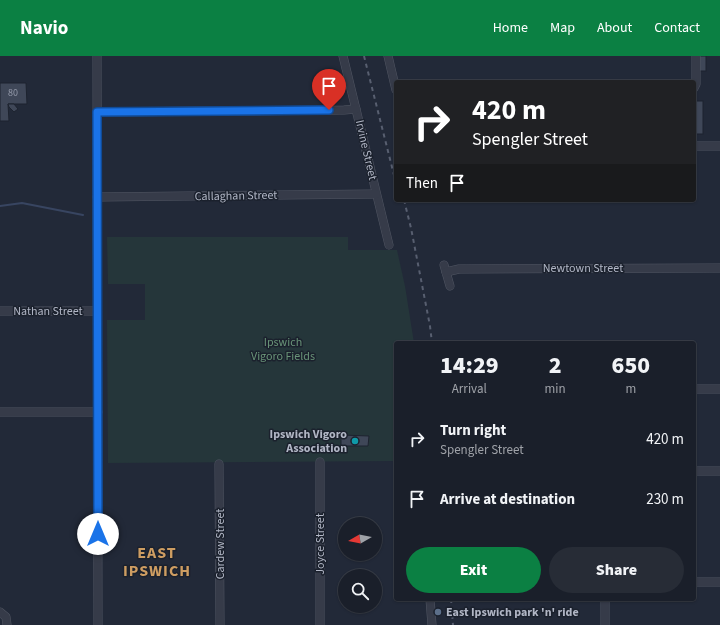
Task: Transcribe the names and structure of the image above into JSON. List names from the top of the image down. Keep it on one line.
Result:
{"streets":{"street":["Irvine Street","Callaghan Street","Newtown Street","Nathan Street","Cardew Street","Joyce Street"]},"crossings":[["Irvine Street","Callaghan Street"]],"districts":["EAST IPSWICH"],"parks":["Ipswich Vigoro Fields"],"places":["Ipswich Vigoro Association","East Ipswich park 'n' ride"],"house_numbers":["80"],"north":"left","page":{"header":"Navio","nav":["Home","Map","About","Contact"],"turn":["420 m","Spengler Street"],"then":"Then","eta":["14:29","Arrival","2","min","650","m"],"list":[{"name":"Turn right","note":"Spengler Street","value":"420 m"},{"name":"Arrive at destination","value":"230 m"}],"buttons":["Exit","Share"]}}
